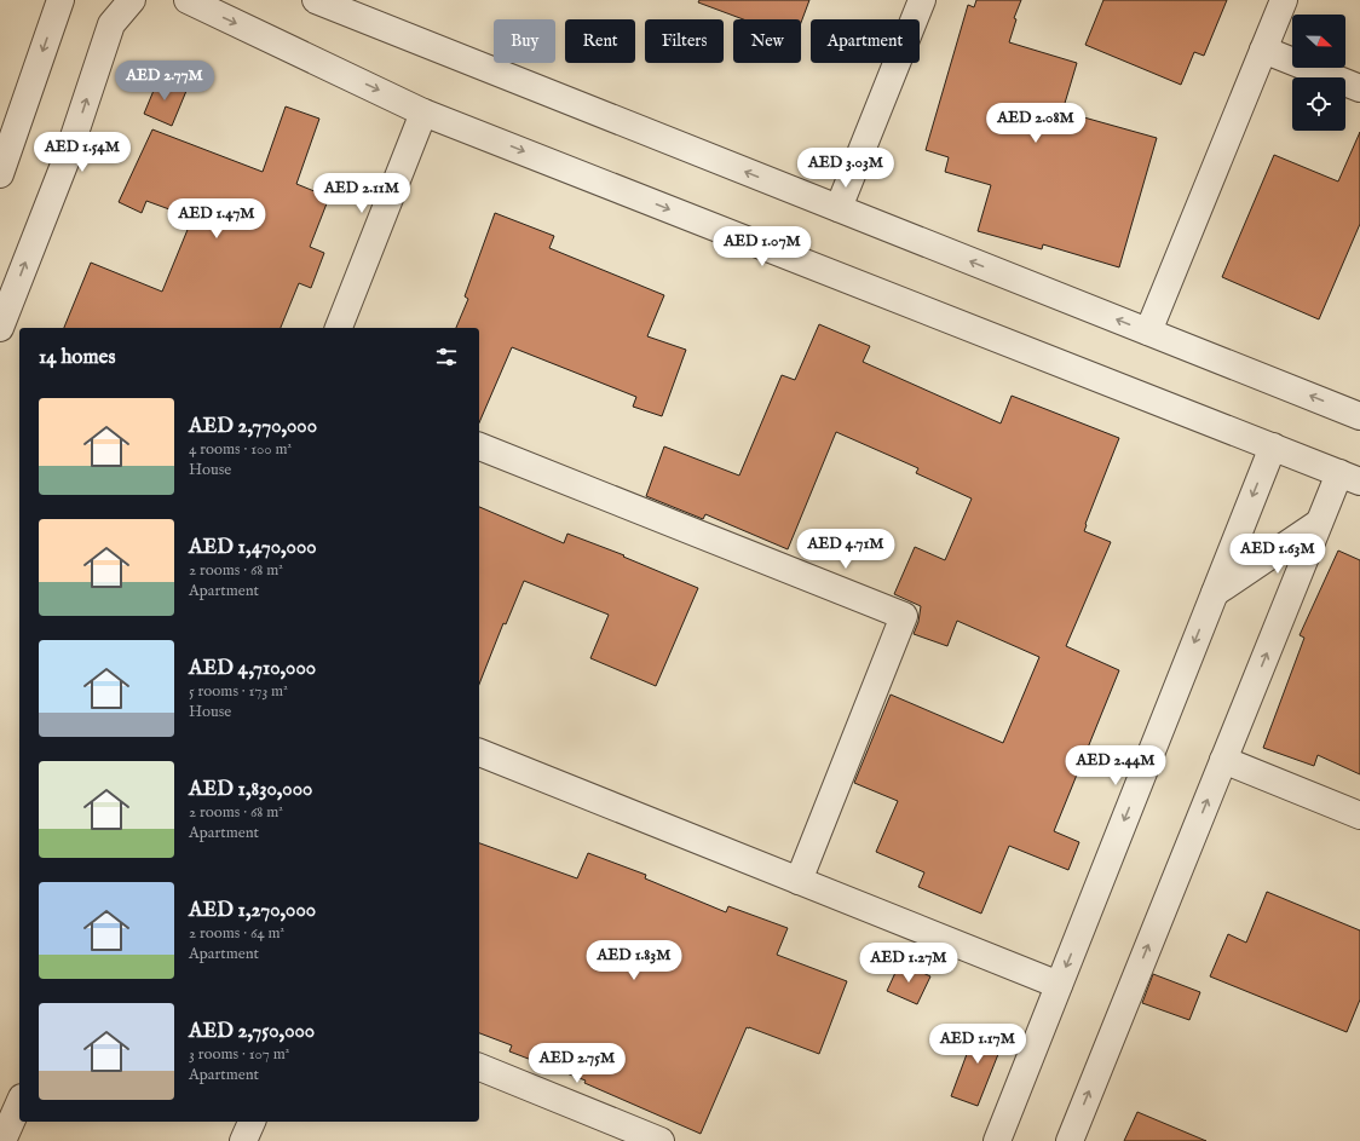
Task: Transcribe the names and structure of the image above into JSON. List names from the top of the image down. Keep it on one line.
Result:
{"north":"right","page":{"chip":["Buy","Rent","Filters","New","Apartment"],"price":["AED 2.77M","AED 2.08M","AED 1.54M","AED 3.03M","AED 2.11M","AED 1.47M","AED 1.07M","AED 4.71M","AED 1.63M","AED 2.44M","AED 1.83M","AED 1.27M","AED 1.17M","AED 2.75M"],"heading":"14 homes","list":[{"name":"AED 2,770,000","note":"4 rooms · 100 m² · House"},{"name":"AED 1,470,000","note":"2 rooms · 68 m² · Apartment"},{"name":"AED 4,710,000","note":"5 rooms · 173 m² · House"},{"name":"AED 1,830,000","note":"2 rooms · 68 m² · Apartment"},{"name":"AED 1,270,000","note":"2 rooms · 64 m² · Apartment"},{"name":"AED 2,750,000","note":"3 rooms · 107 m² · Apartment"}]}}
